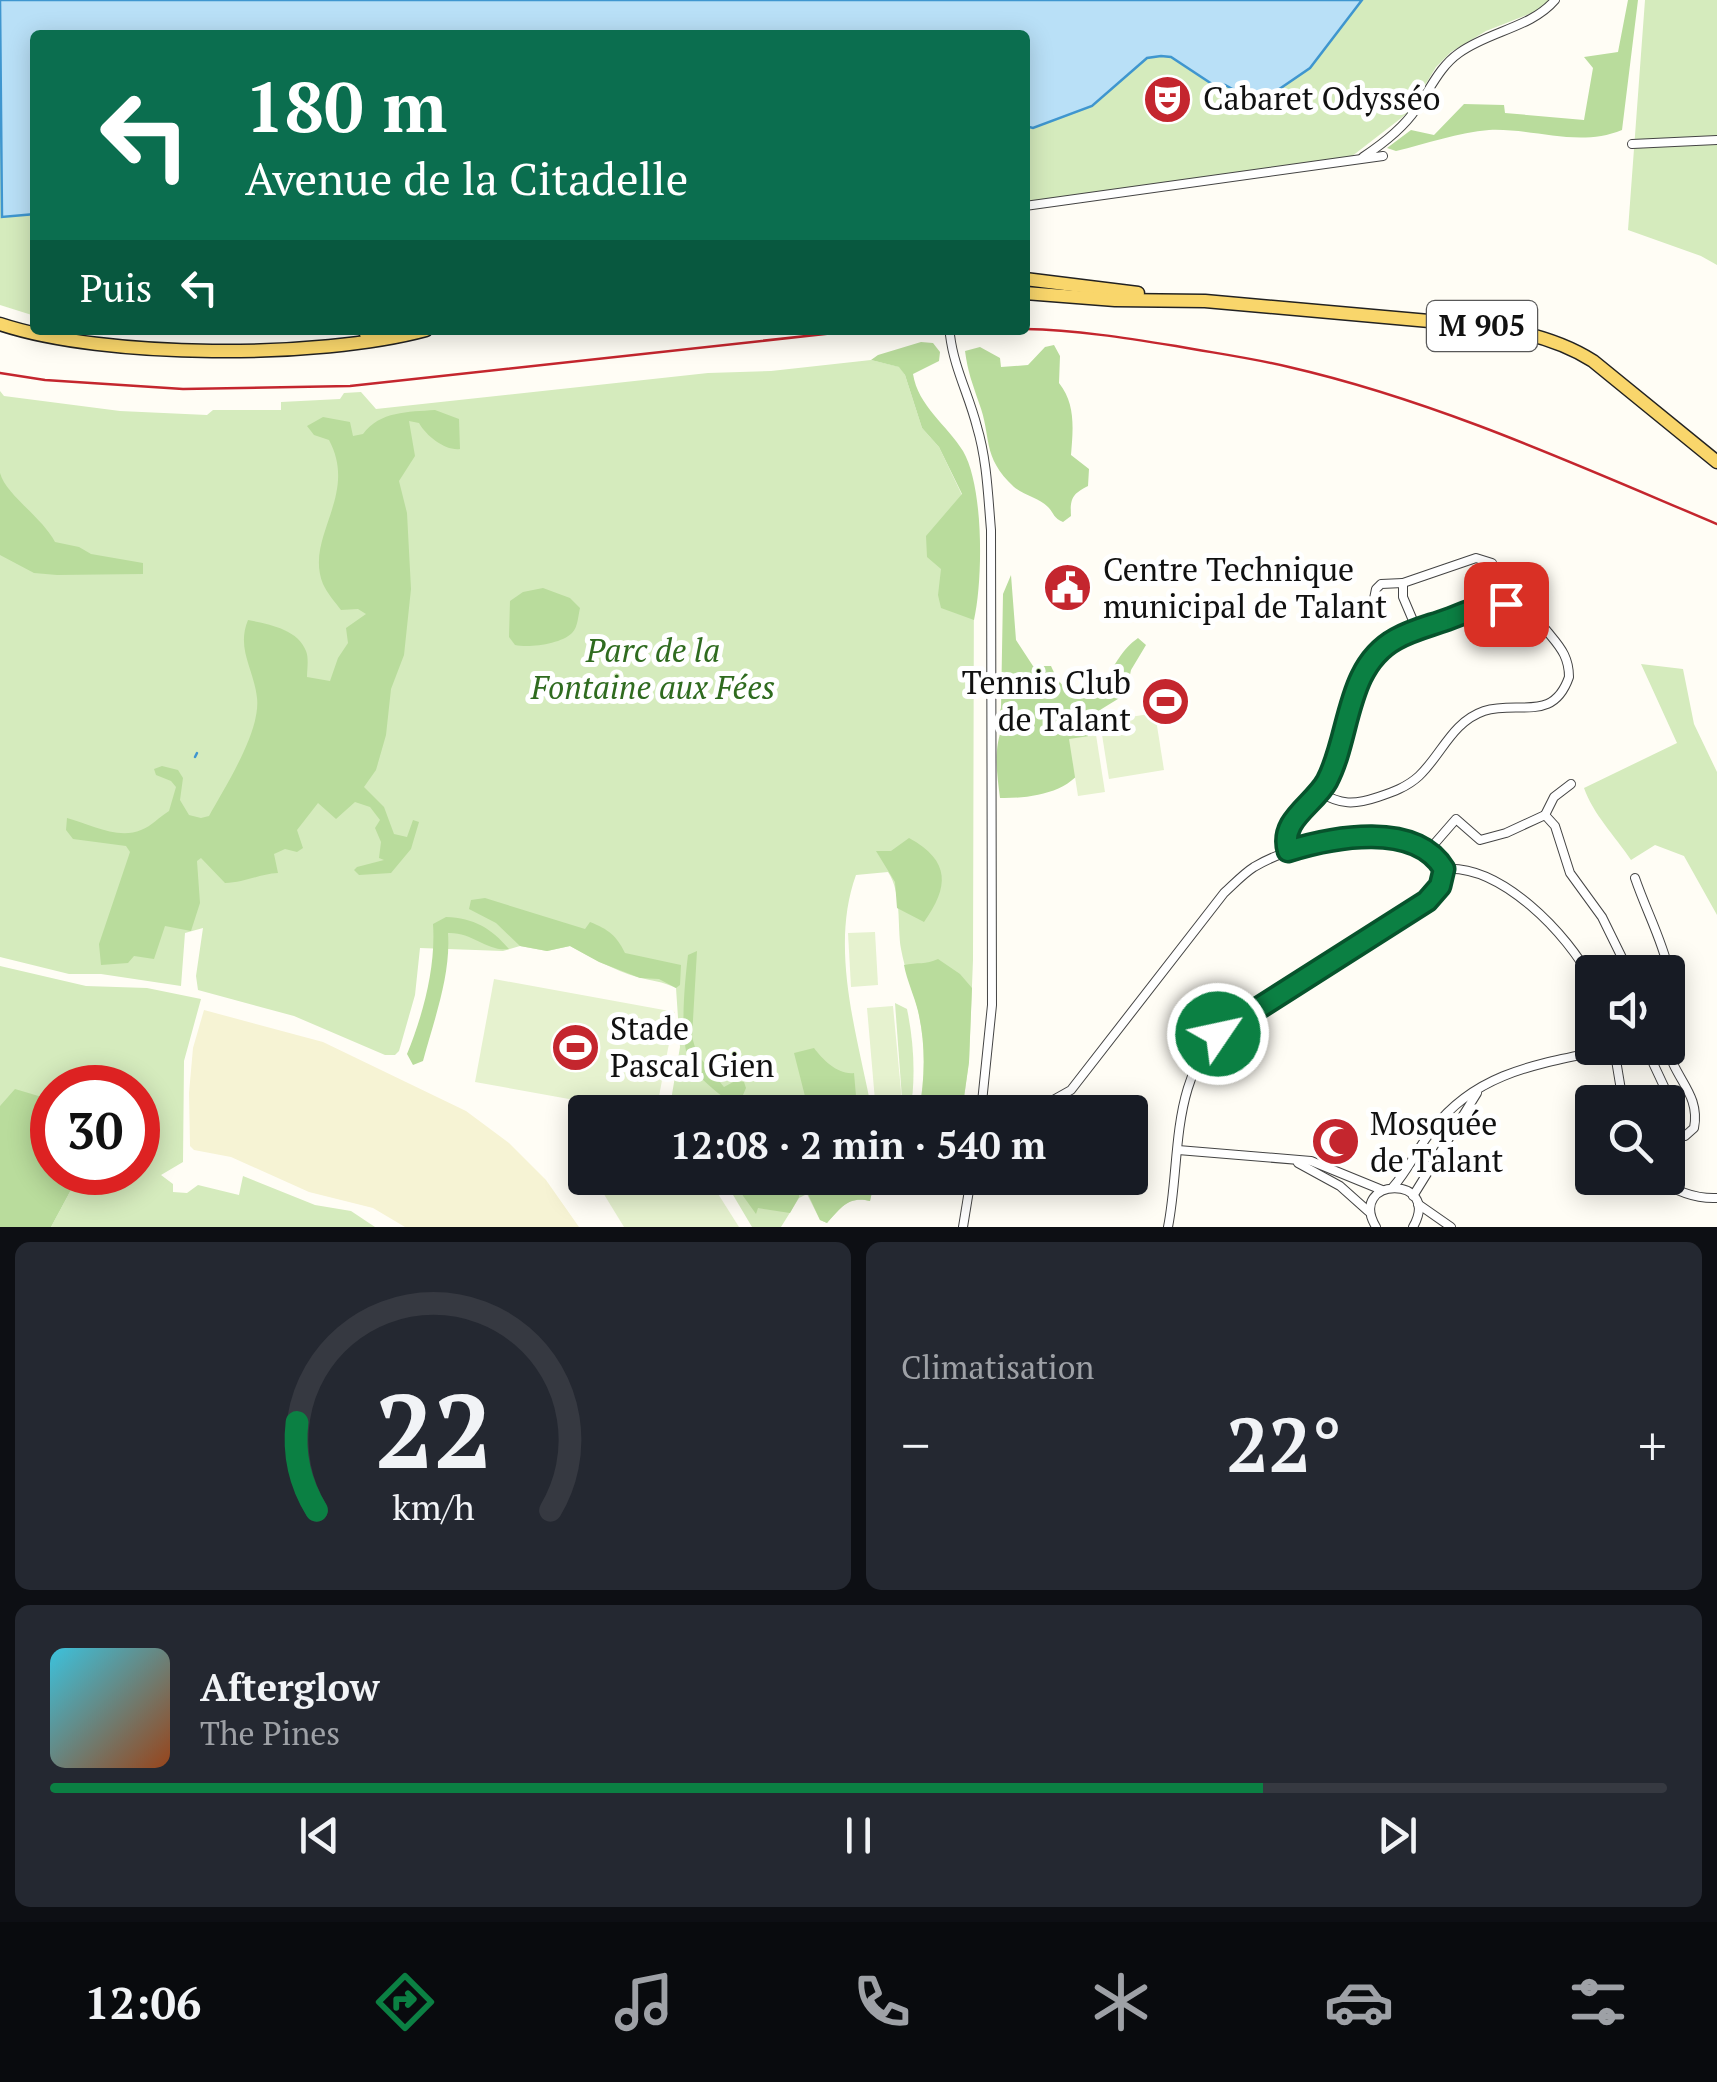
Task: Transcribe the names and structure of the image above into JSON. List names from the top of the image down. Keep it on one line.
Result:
{"streets":{"main road":["M 905"]},"parks":["Parc de la Fontaine aux Fées"],"places":{"theatre":["Cabaret Odysséo"],"public building":["Centre Technique municipal de Talant"],"sports":["Tennis Club de Talant","Stade Pascal Gien"],"mosque":["Mosquée de Talant"]},"page":{"turn":["180 m","Avenue de la Citadelle"],"then":"Puis","limit":"30","trip":"12:08 · 2 min · 540 m","tile":"Climatisation","heat":["−","22°","+"],"song":["Afterglow","The Pines"],"tabs":"12:06","gauge":["22","km/h"]}}
